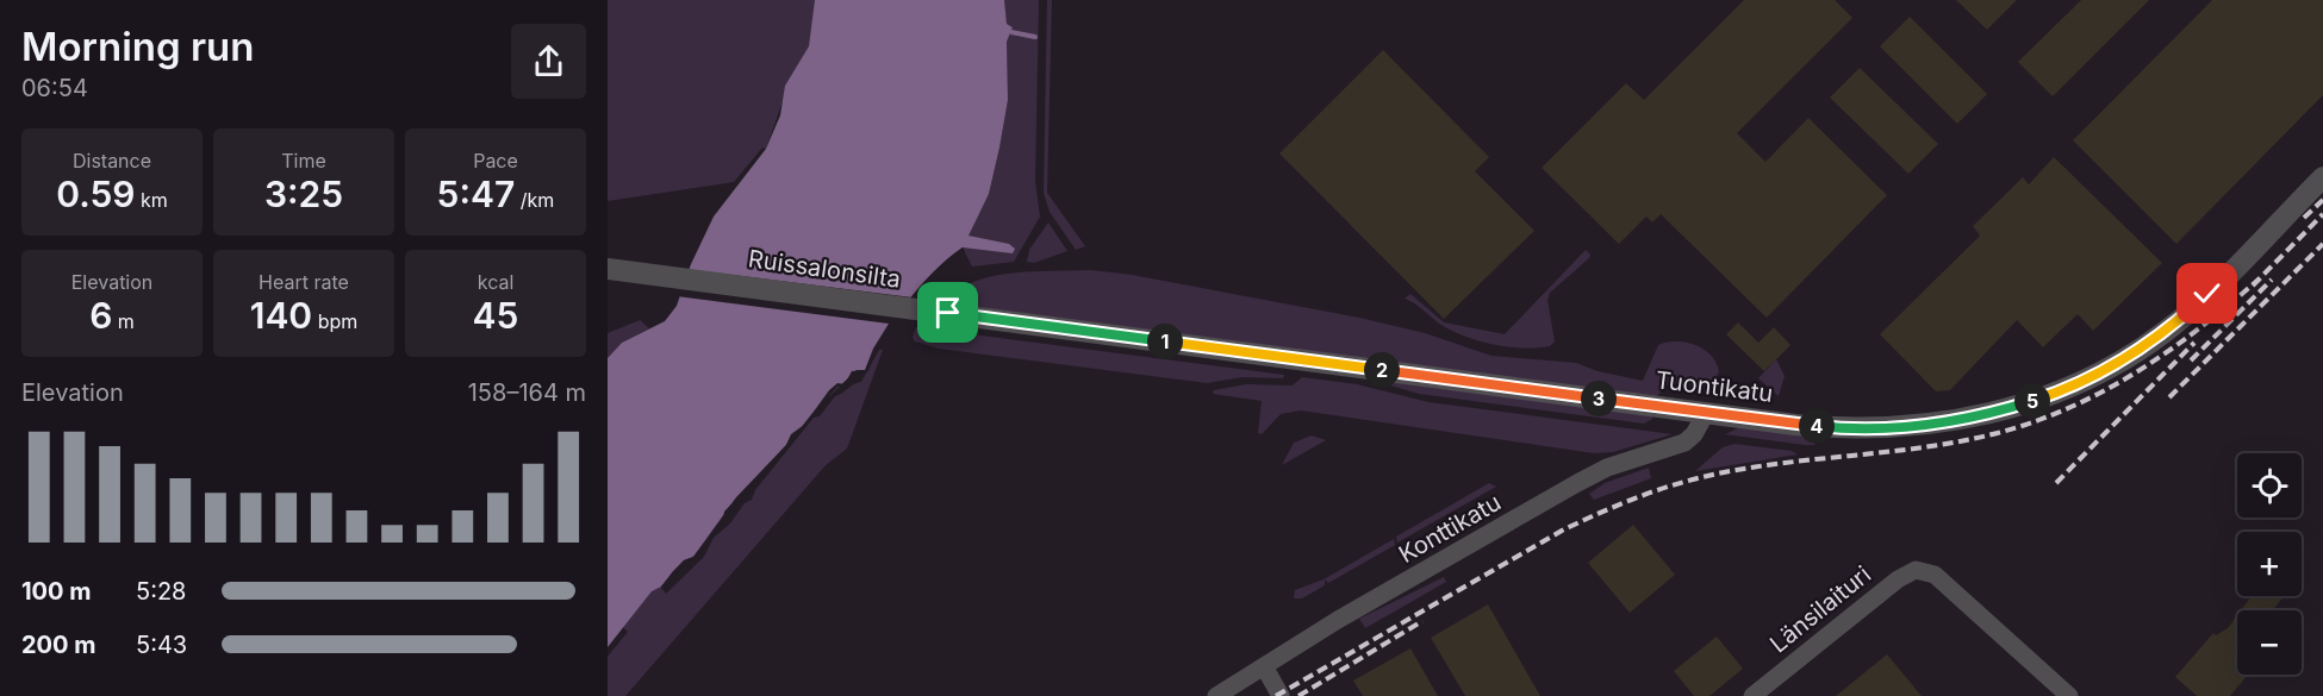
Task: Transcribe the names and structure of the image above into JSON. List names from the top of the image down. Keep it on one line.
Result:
{"streets":{"street":["Ruissalonsilta","Tuontikatu","Konttikatu","Länsilaituri"]},"crossings":[["Ruissalonsilta","Tuontikatu"],["Tuontikatu","Konttikatu"]],"page":{"heading":["Morning run","06:54"],"stats":[["Distance","0.59 km"],["Time","3:25"],["Pace","5:47 /km"],["Elevation","6 m"],["Heart rate","140 bpm"],["kcal","45"]],"pins":["1","2","3","5","4"],"chart":["Elevation","158–164 m"],"map_buttons":["+","−"],"list":[{"name":"100 m","note":"5:28"},{"name":"200 m","note":"5:43"}]}}
